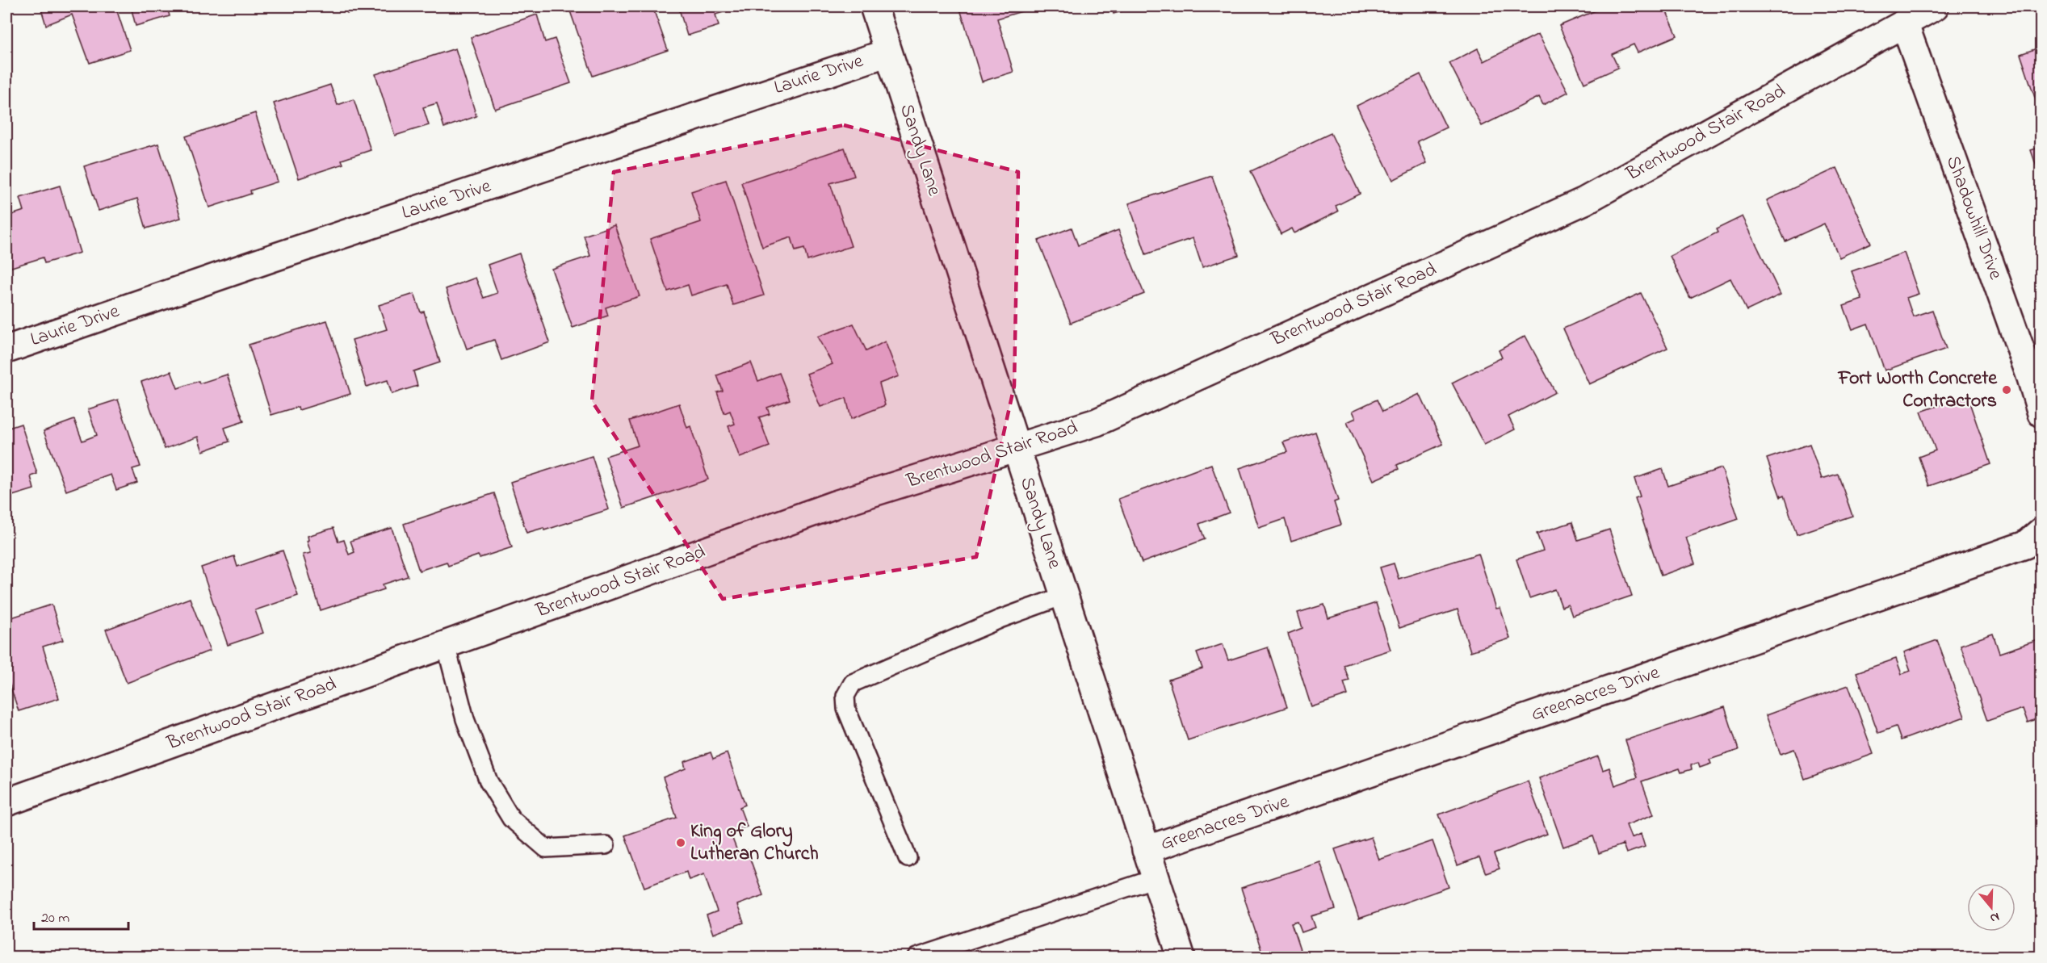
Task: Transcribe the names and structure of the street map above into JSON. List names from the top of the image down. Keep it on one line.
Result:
{"streets":{"street":["Laurie Drive","Brentwood Stair Road","Sandy Lane","Shadowhill Drive","Greenacres Drive"]},"crossings":[["Laurie Drive","Sandy Lane"],["Brentwood Stair Road","Sandy Lane"],["Brentwood Stair Road","Shadowhill Drive"],["Sandy Lane","Greenacres Drive"]],"places":["Fort Worth Concrete Contractors","King of Glory Lutheran Church"],"scale_bar":"20 m","north":"bottom"}
